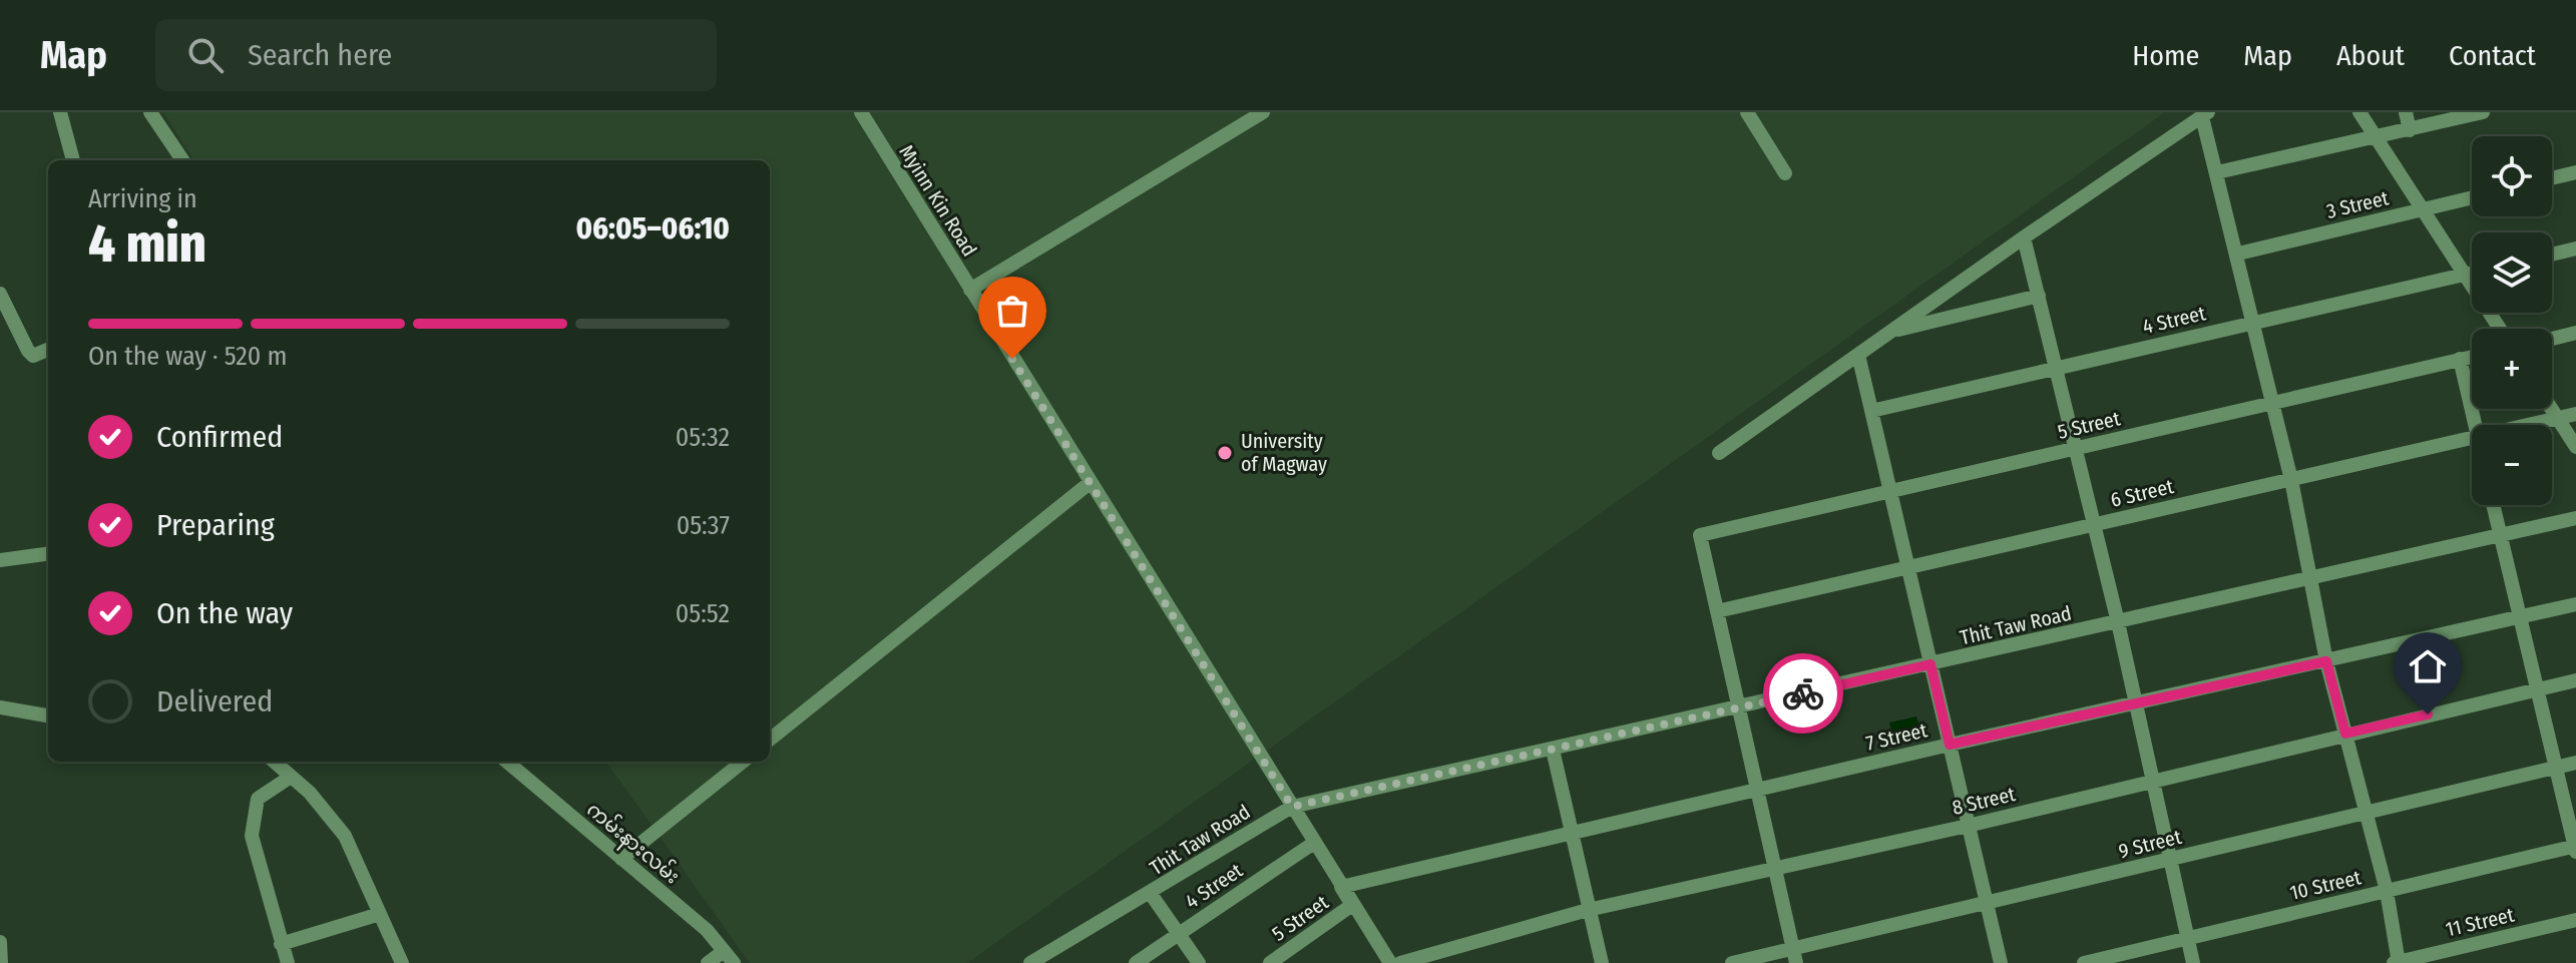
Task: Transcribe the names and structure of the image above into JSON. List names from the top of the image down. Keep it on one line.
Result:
{"streets":{"street":["Myinn Kin Road","3 Street","4 Street","5 Street","6 Street","Thit Taw Road","7 Street","8 Street","ကမ်းနားလမ်း","9 Street","10 Street","11 Street"]},"crossings":[["Myinn Kin Road","4 Street"],["Myinn Kin Road","5 Street"],["Myinn Kin Road","Thit Taw Road"],["Myinn Kin Road","7 Street"],["5 Street","6 Street"]],"places":["University of Magway"],"page":{"header":"Map","search":"Search here","nav":["Home","Map","About","Contact"],"map_buttons":["+","−"],"heading":["4 min","Arriving in","06:05–06:10"],"bar":"On the way · 520 m","list":[["Confirmed","05:32"],["Preparing","05:37"],["On the way","05:52"],"Delivered"]}}
